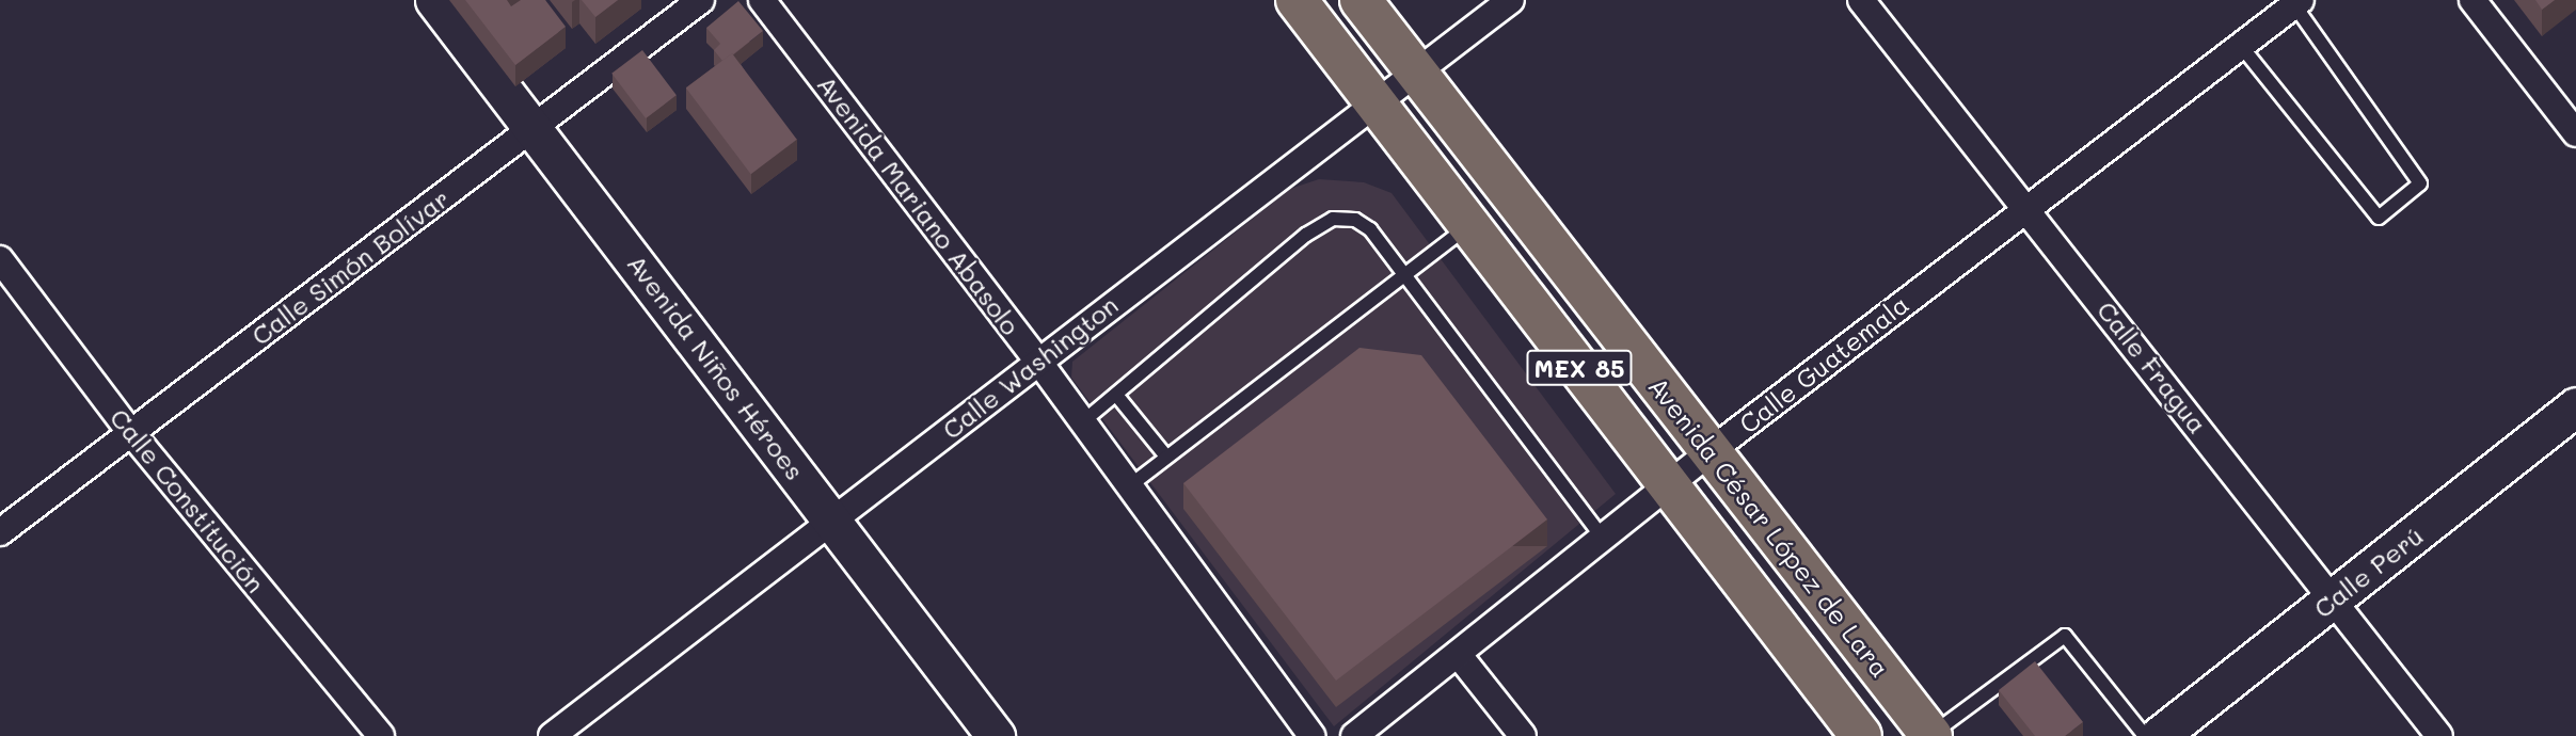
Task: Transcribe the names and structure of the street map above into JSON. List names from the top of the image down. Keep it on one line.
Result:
{"streets":{"main road":["MEX 85","Avenida César López de Lara"],"street":["Avenida Mariano Abasolo","Calle Simón Bolívar","Calle Guatemala","Avenida Niños Héroes","Calle Washington","Calle Fragua","Calle Constitución","Calle Perú"]},"crossings":[["Avenida Mariano Abasolo","Calle Washington"],["Calle Simón Bolívar","Avenida Niños Héroes"],["Calle Simón Bolívar","Calle Constitución"],["Calle Guatemala","Calle Fragua"],["Calle Guatemala","Avenida César López de Lara"],["Avenida Niños Héroes","Calle Washington"],["Calle Washington","Avenida César López de Lara"],["Calle Fragua","Calle Perú"]]}
